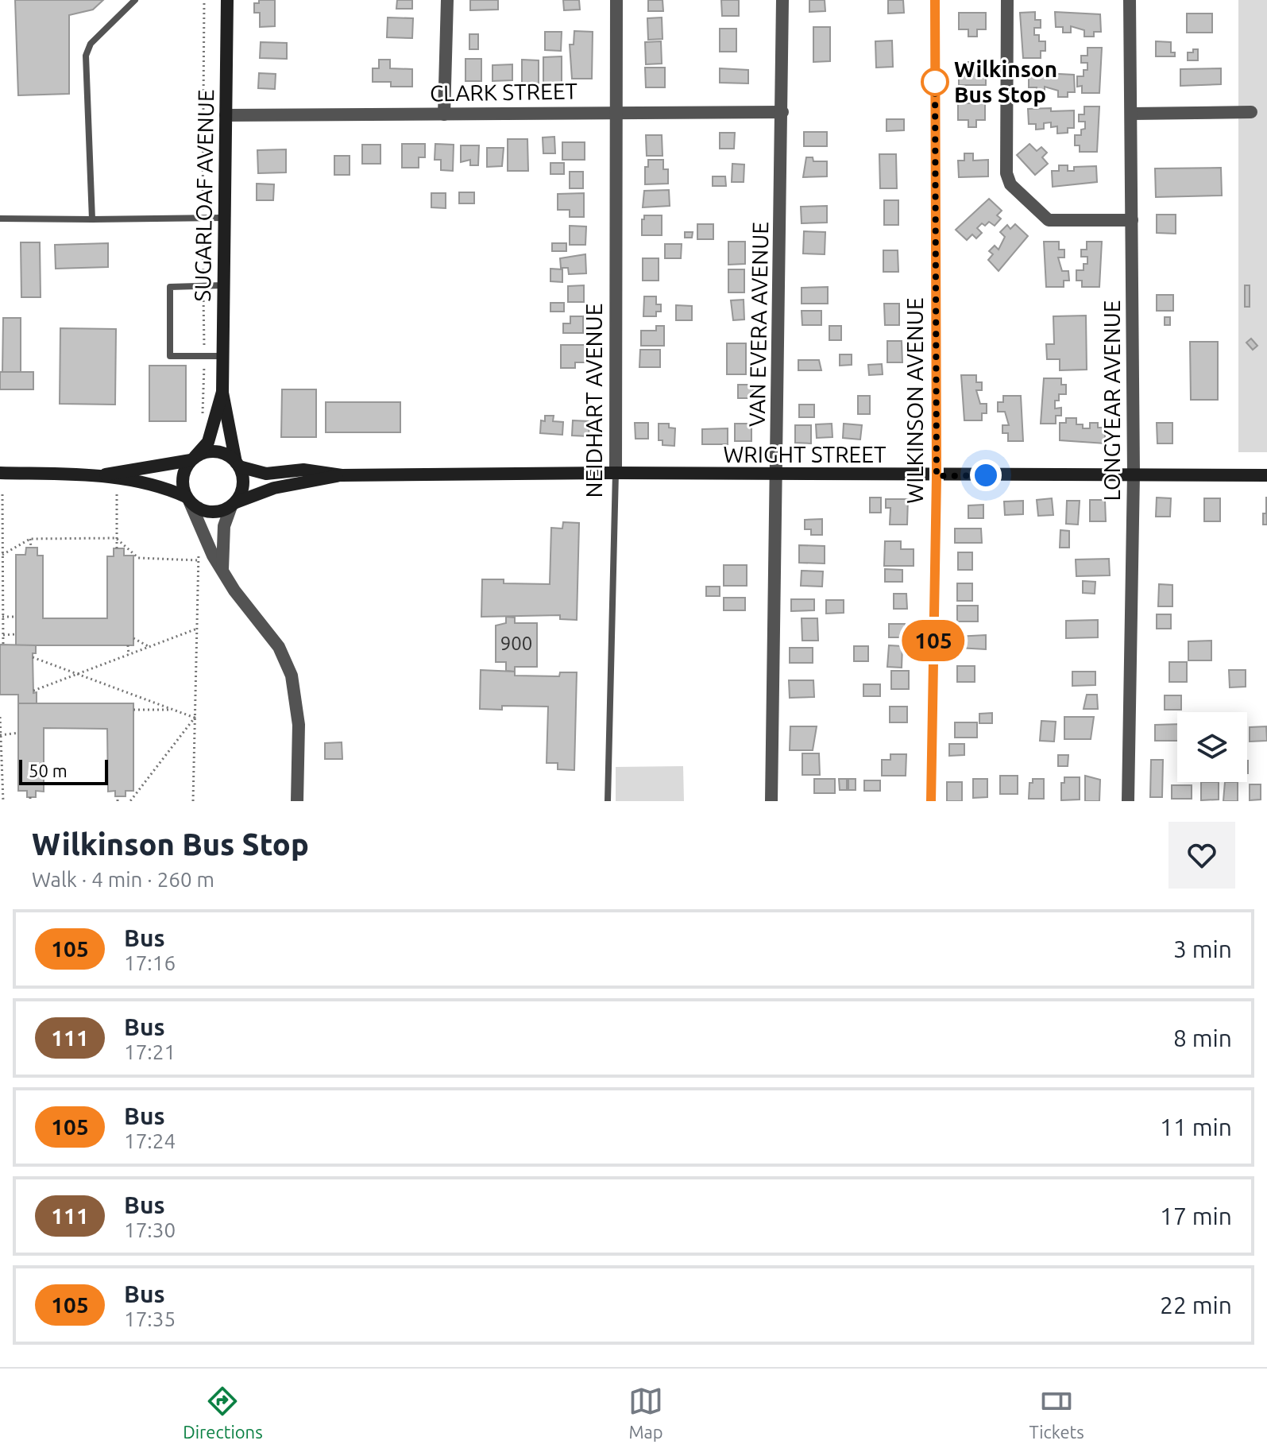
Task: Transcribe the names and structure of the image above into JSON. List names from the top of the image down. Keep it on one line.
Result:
{"streets":{"main road":["SUGARLOAF AVENUE","WRIGHT STREET"],"street":["CLARK STREET","VAN EVERA AVENUE","NEIDHART AVENUE","WILKINSON AVENUE","LONGYEAR AVENUE"]},"crossings":[["CLARK STREET","SUGARLOAF AVENUE"],["CLARK STREET","VAN EVERA AVENUE"],["CLARK STREET","NEIDHART AVENUE"],["SUGARLOAF AVENUE","WRIGHT STREET"],["VAN EVERA AVENUE","WRIGHT STREET"],["NEIDHART AVENUE","WRIGHT STREET"],["WILKINSON AVENUE","WRIGHT STREET"],["LONGYEAR AVENUE","WRIGHT STREET"]],"places":["Wilkinson Bus Stop"],"lines":["bus line 105"],"house_numbers":["900"],"scale_bar":"50 m","page":{"on_map":"105","scale":"50 m","heading":["Wilkinson Bus Stop","Walk · 4 min · 260 m"],"list":[{"mark":"105","name":"Bus","note":"17:16","value":"3 min"},{"mark":"111","name":"Bus","note":"17:21","value":"8 min"},{"mark":"105","name":"Bus","note":"17:24","value":"11 min"},{"mark":"111","name":"Bus","note":"17:30","value":"17 min"},{"mark":"105","name":"Bus","note":"17:35","value":"22 min"}],"tabs":["Directions","Map","Tickets"]}}
